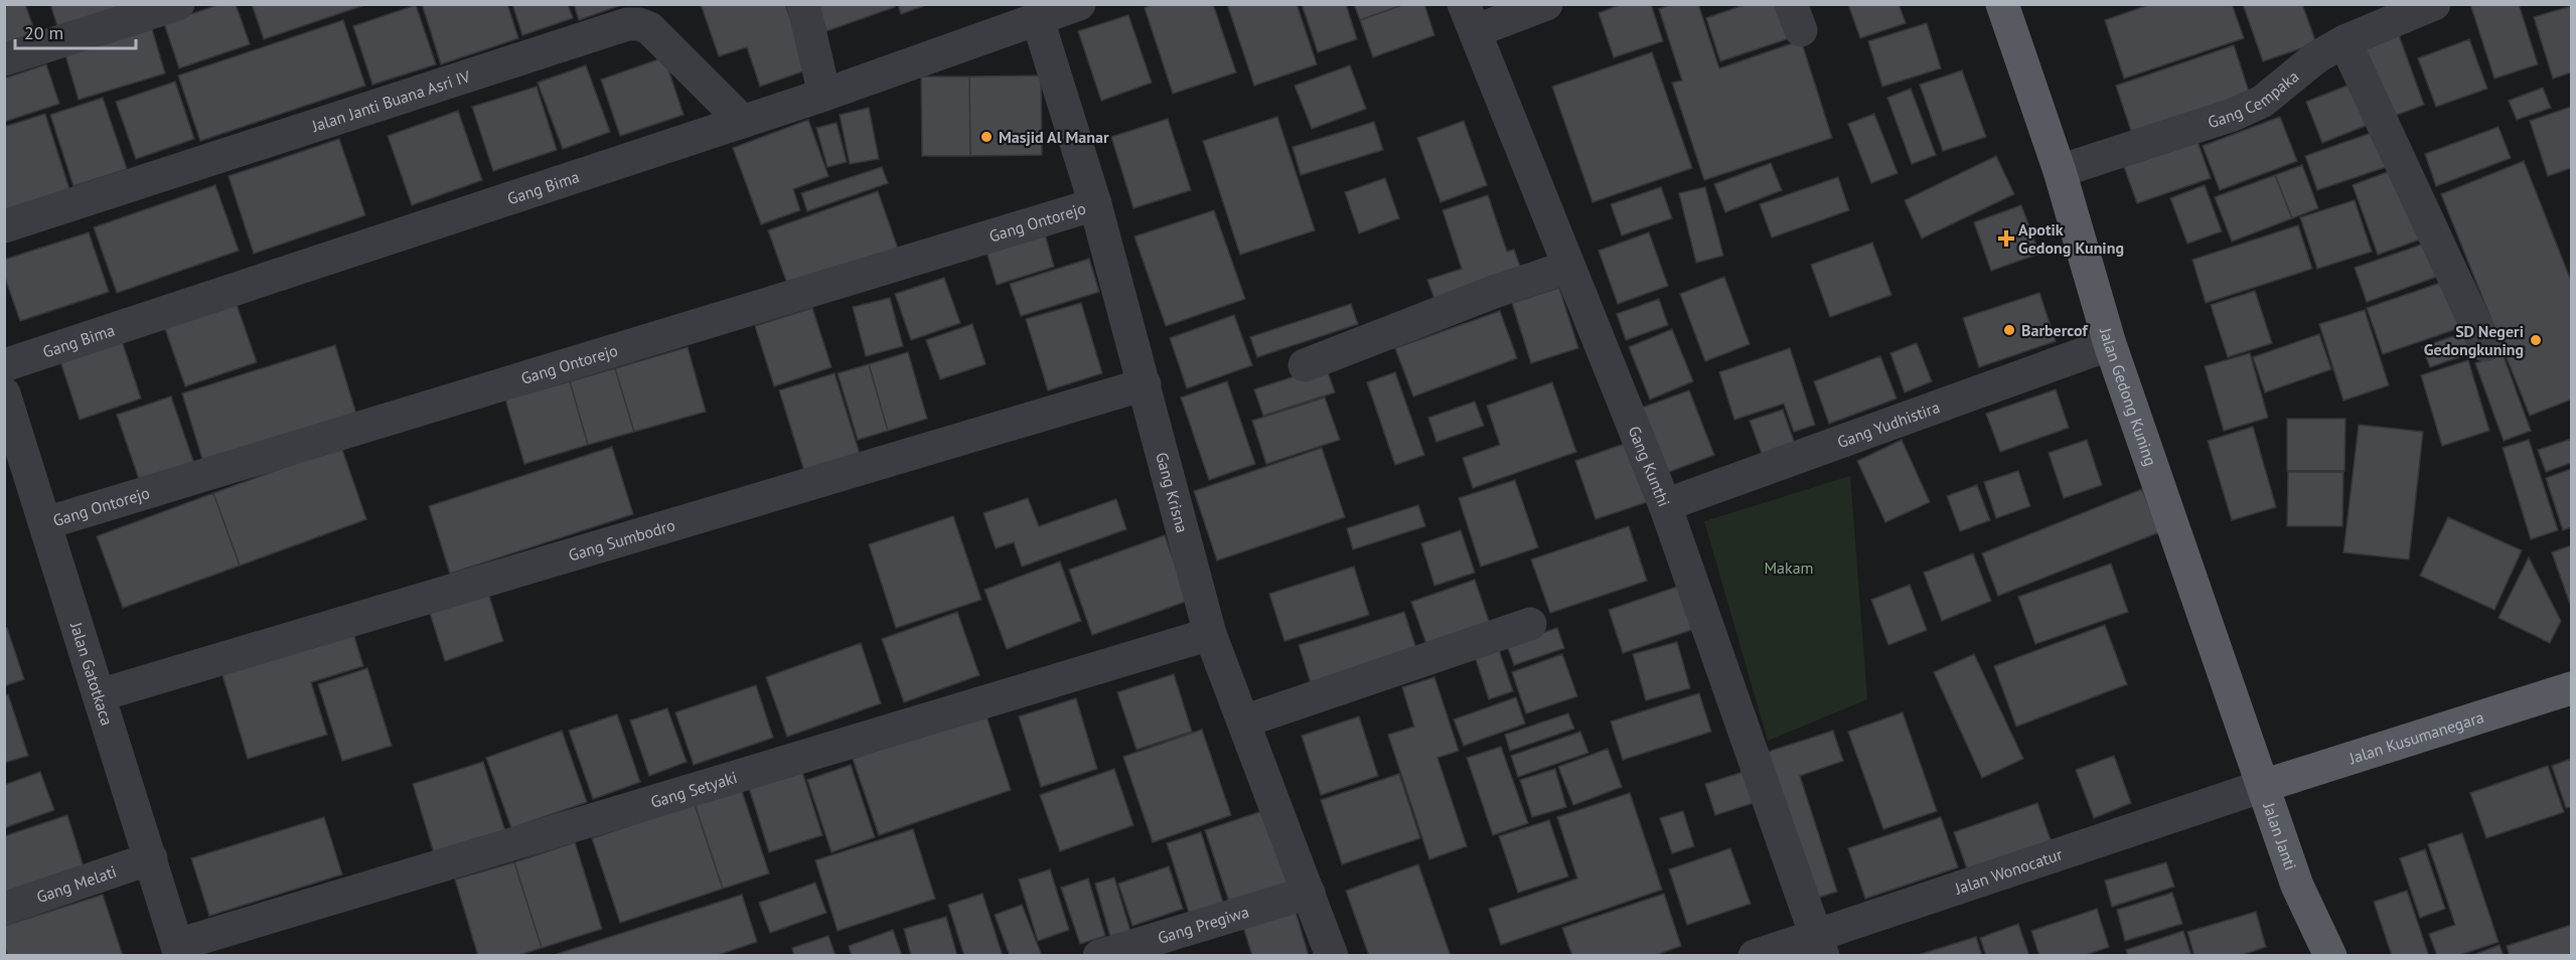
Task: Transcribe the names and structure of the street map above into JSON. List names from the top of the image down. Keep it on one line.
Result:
{"streets":{"main road":["Jalan Gedong Kuning","Jalan Kusumanegara","Jalan Janti"],"street":["Gang Cempaka","Jalan Janti Buana Asri IV","Gang Bima","Gang Ontorejo","Gang Yudhistira","Gang Kunthi","Gang Krisna","Gang Sumbodro","Jalan Gatotkaca","Gang Setyaki","Jalan Wonocatur","Gang Melati","Gang Pregiwa"]},"crossings":[["Gang Cempaka","Jalan Gedong Kuning"],["Jalan Janti Buana Asri IV","Gang Bima"],["Gang Bima","Gang Krisna"],["Gang Ontorejo","Gang Krisna"],["Gang Ontorejo","Jalan Gatotkaca"],["Jalan Gedong Kuning","Gang Yudhistira"],["Jalan Gedong Kuning","Jalan Kusumanegara"],["Jalan Gedong Kuning","Jalan Janti"],["Jalan Gedong Kuning","Jalan Wonocatur"],["Gang Yudhistira","Gang Kunthi"],["Gang Kunthi","Jalan Wonocatur"],["Gang Krisna","Gang Sumbodro"],["Gang Krisna","Gang Setyaki"],["Gang Krisna","Gang Pregiwa"],["Gang Sumbodro","Jalan Gatotkaca"],["Jalan Gatotkaca","Gang Setyaki"],["Jalan Gatotkaca","Gang Melati"],["Jalan Kusumanegara","Jalan Janti"],["Jalan Kusumanegara","Jalan Wonocatur"],["Jalan Janti","Jalan Wonocatur"]],"parks":["Makam"],"places":{"other":["Masjid Al Manar","Barbercof","SD Negeri Gedongkuning"],"health":["Apotik Gedong Kuning"]},"scale_bar":"20 m"}
